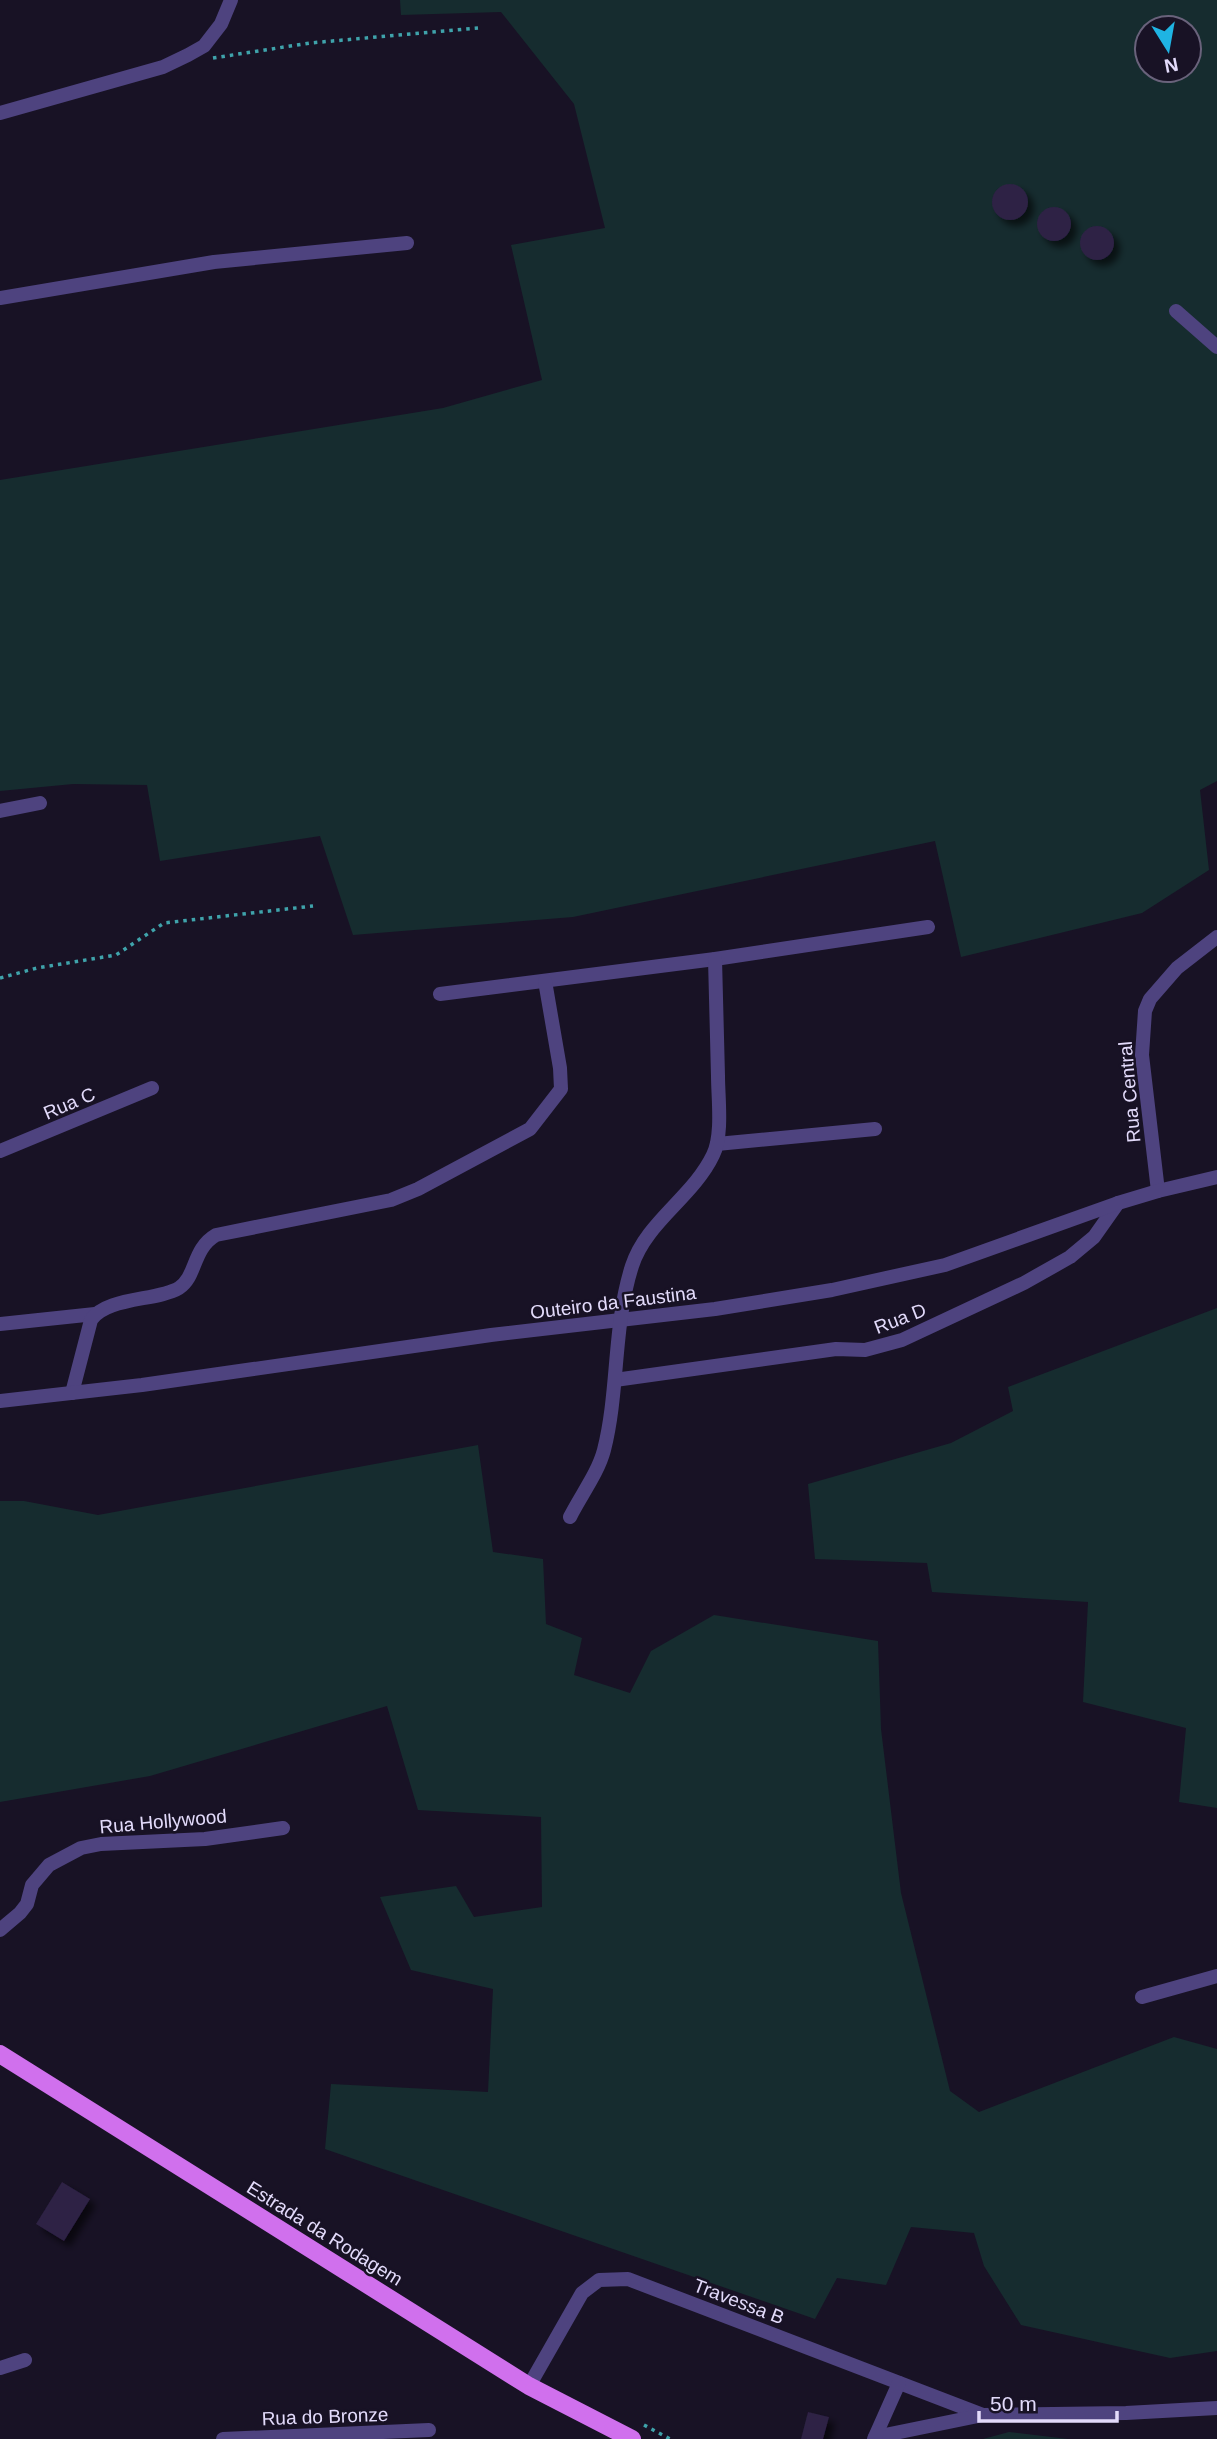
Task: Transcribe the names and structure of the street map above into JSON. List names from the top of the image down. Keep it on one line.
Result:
{"streets":{"main road":["Estrada da Rodagem"],"street":["Rua Central","Rua C","Outeiro da Faustina","Rua D","Rua Hollywood","Travessa B","Rua do Bronze"]},"crossings":[["Rua Central","Outeiro da Faustina"],["Outeiro da Faustina","Rua D"],["Estrada da Rodagem","Travessa B"]],"scale_bar":"50 m","north":"bottom"}
